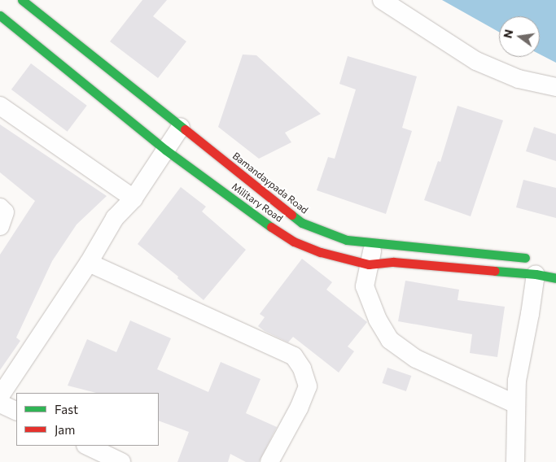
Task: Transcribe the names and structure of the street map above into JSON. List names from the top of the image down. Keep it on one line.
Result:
{"streets":{"street":["Bamandaypada Road","Military Road"]},"crossings":[["Bamandaypada Road","Military Road"]],"legend":["Fast","Jam"],"north":"left"}
